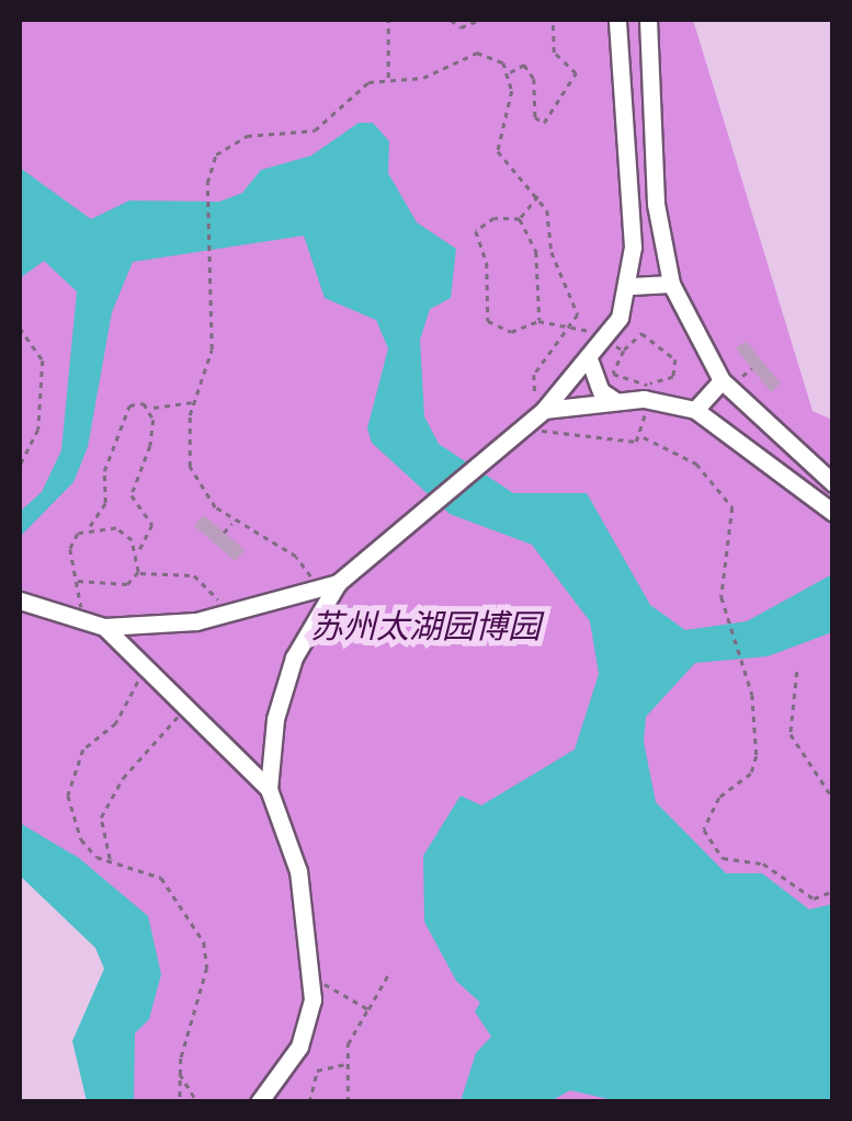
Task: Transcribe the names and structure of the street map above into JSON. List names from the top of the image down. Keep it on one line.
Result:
{"parks":["苏州太湖园博园"]}
